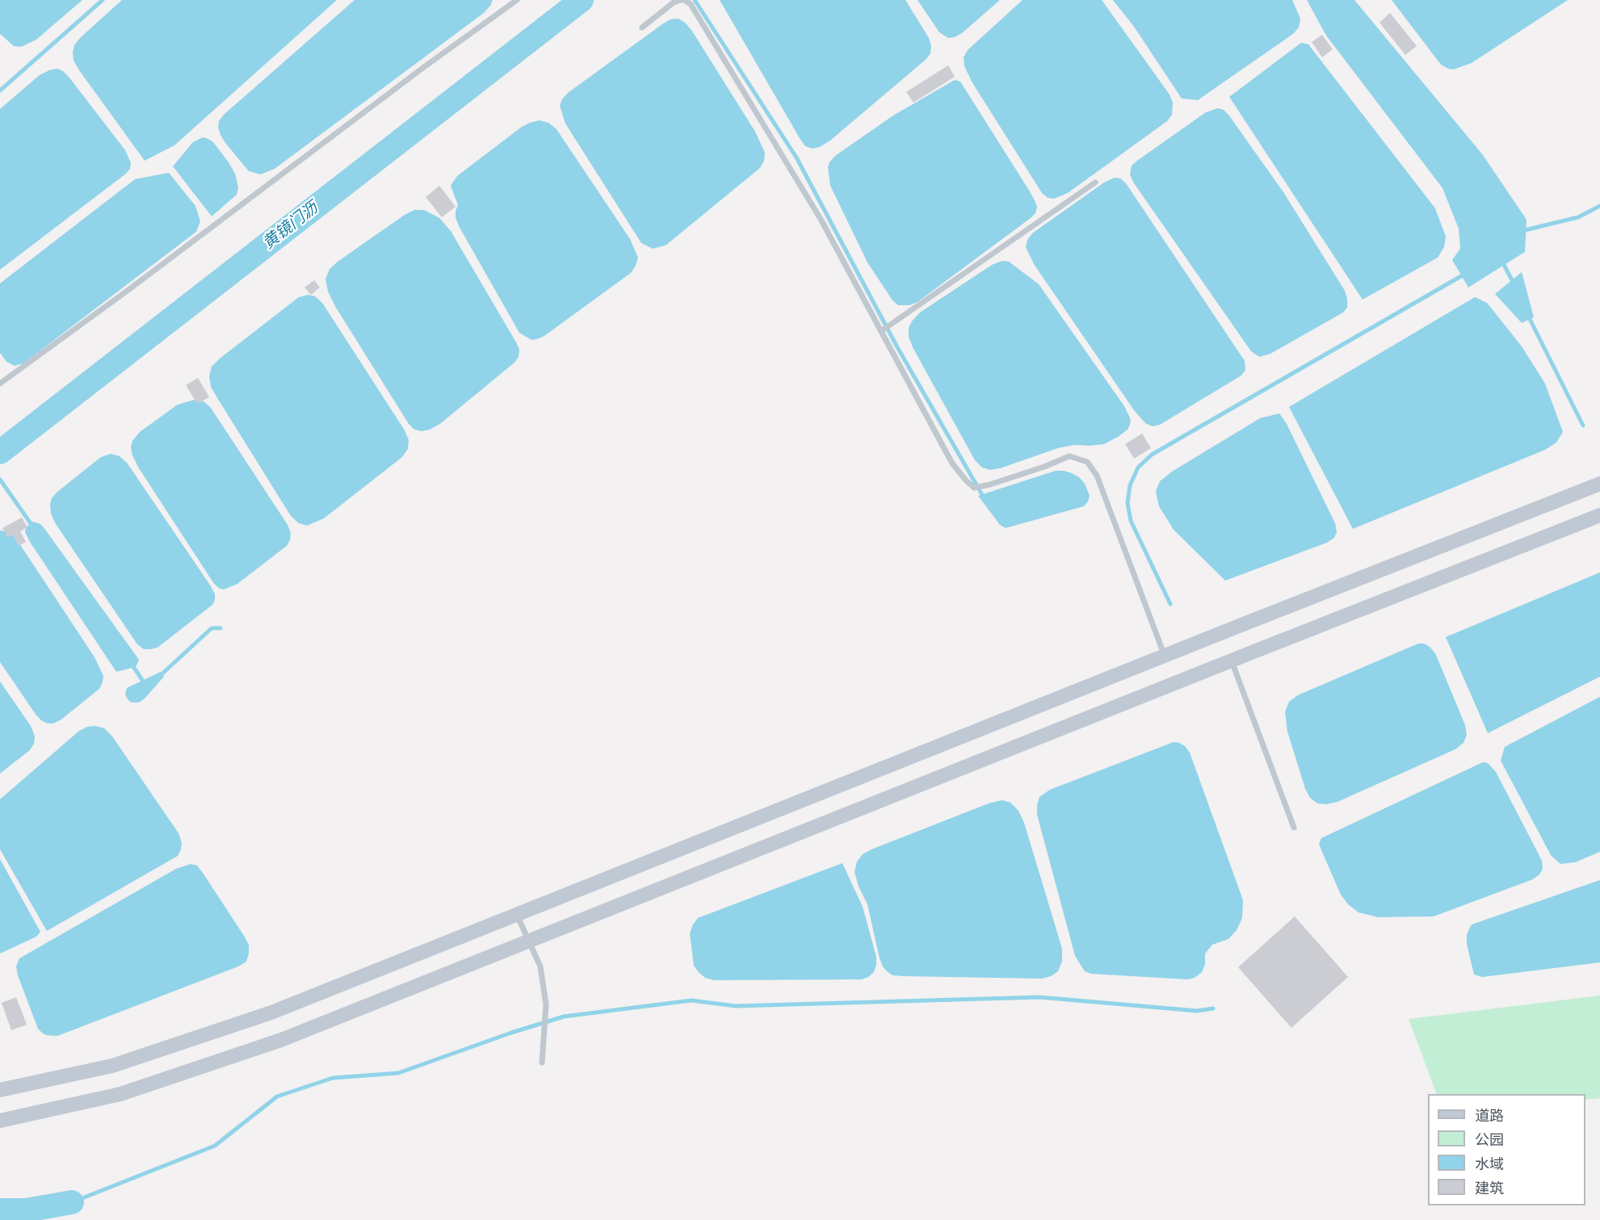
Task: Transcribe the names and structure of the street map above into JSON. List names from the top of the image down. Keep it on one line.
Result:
{"water":["黄镜门沥"],"legend":["道路","公园","水域","建筑"]}
